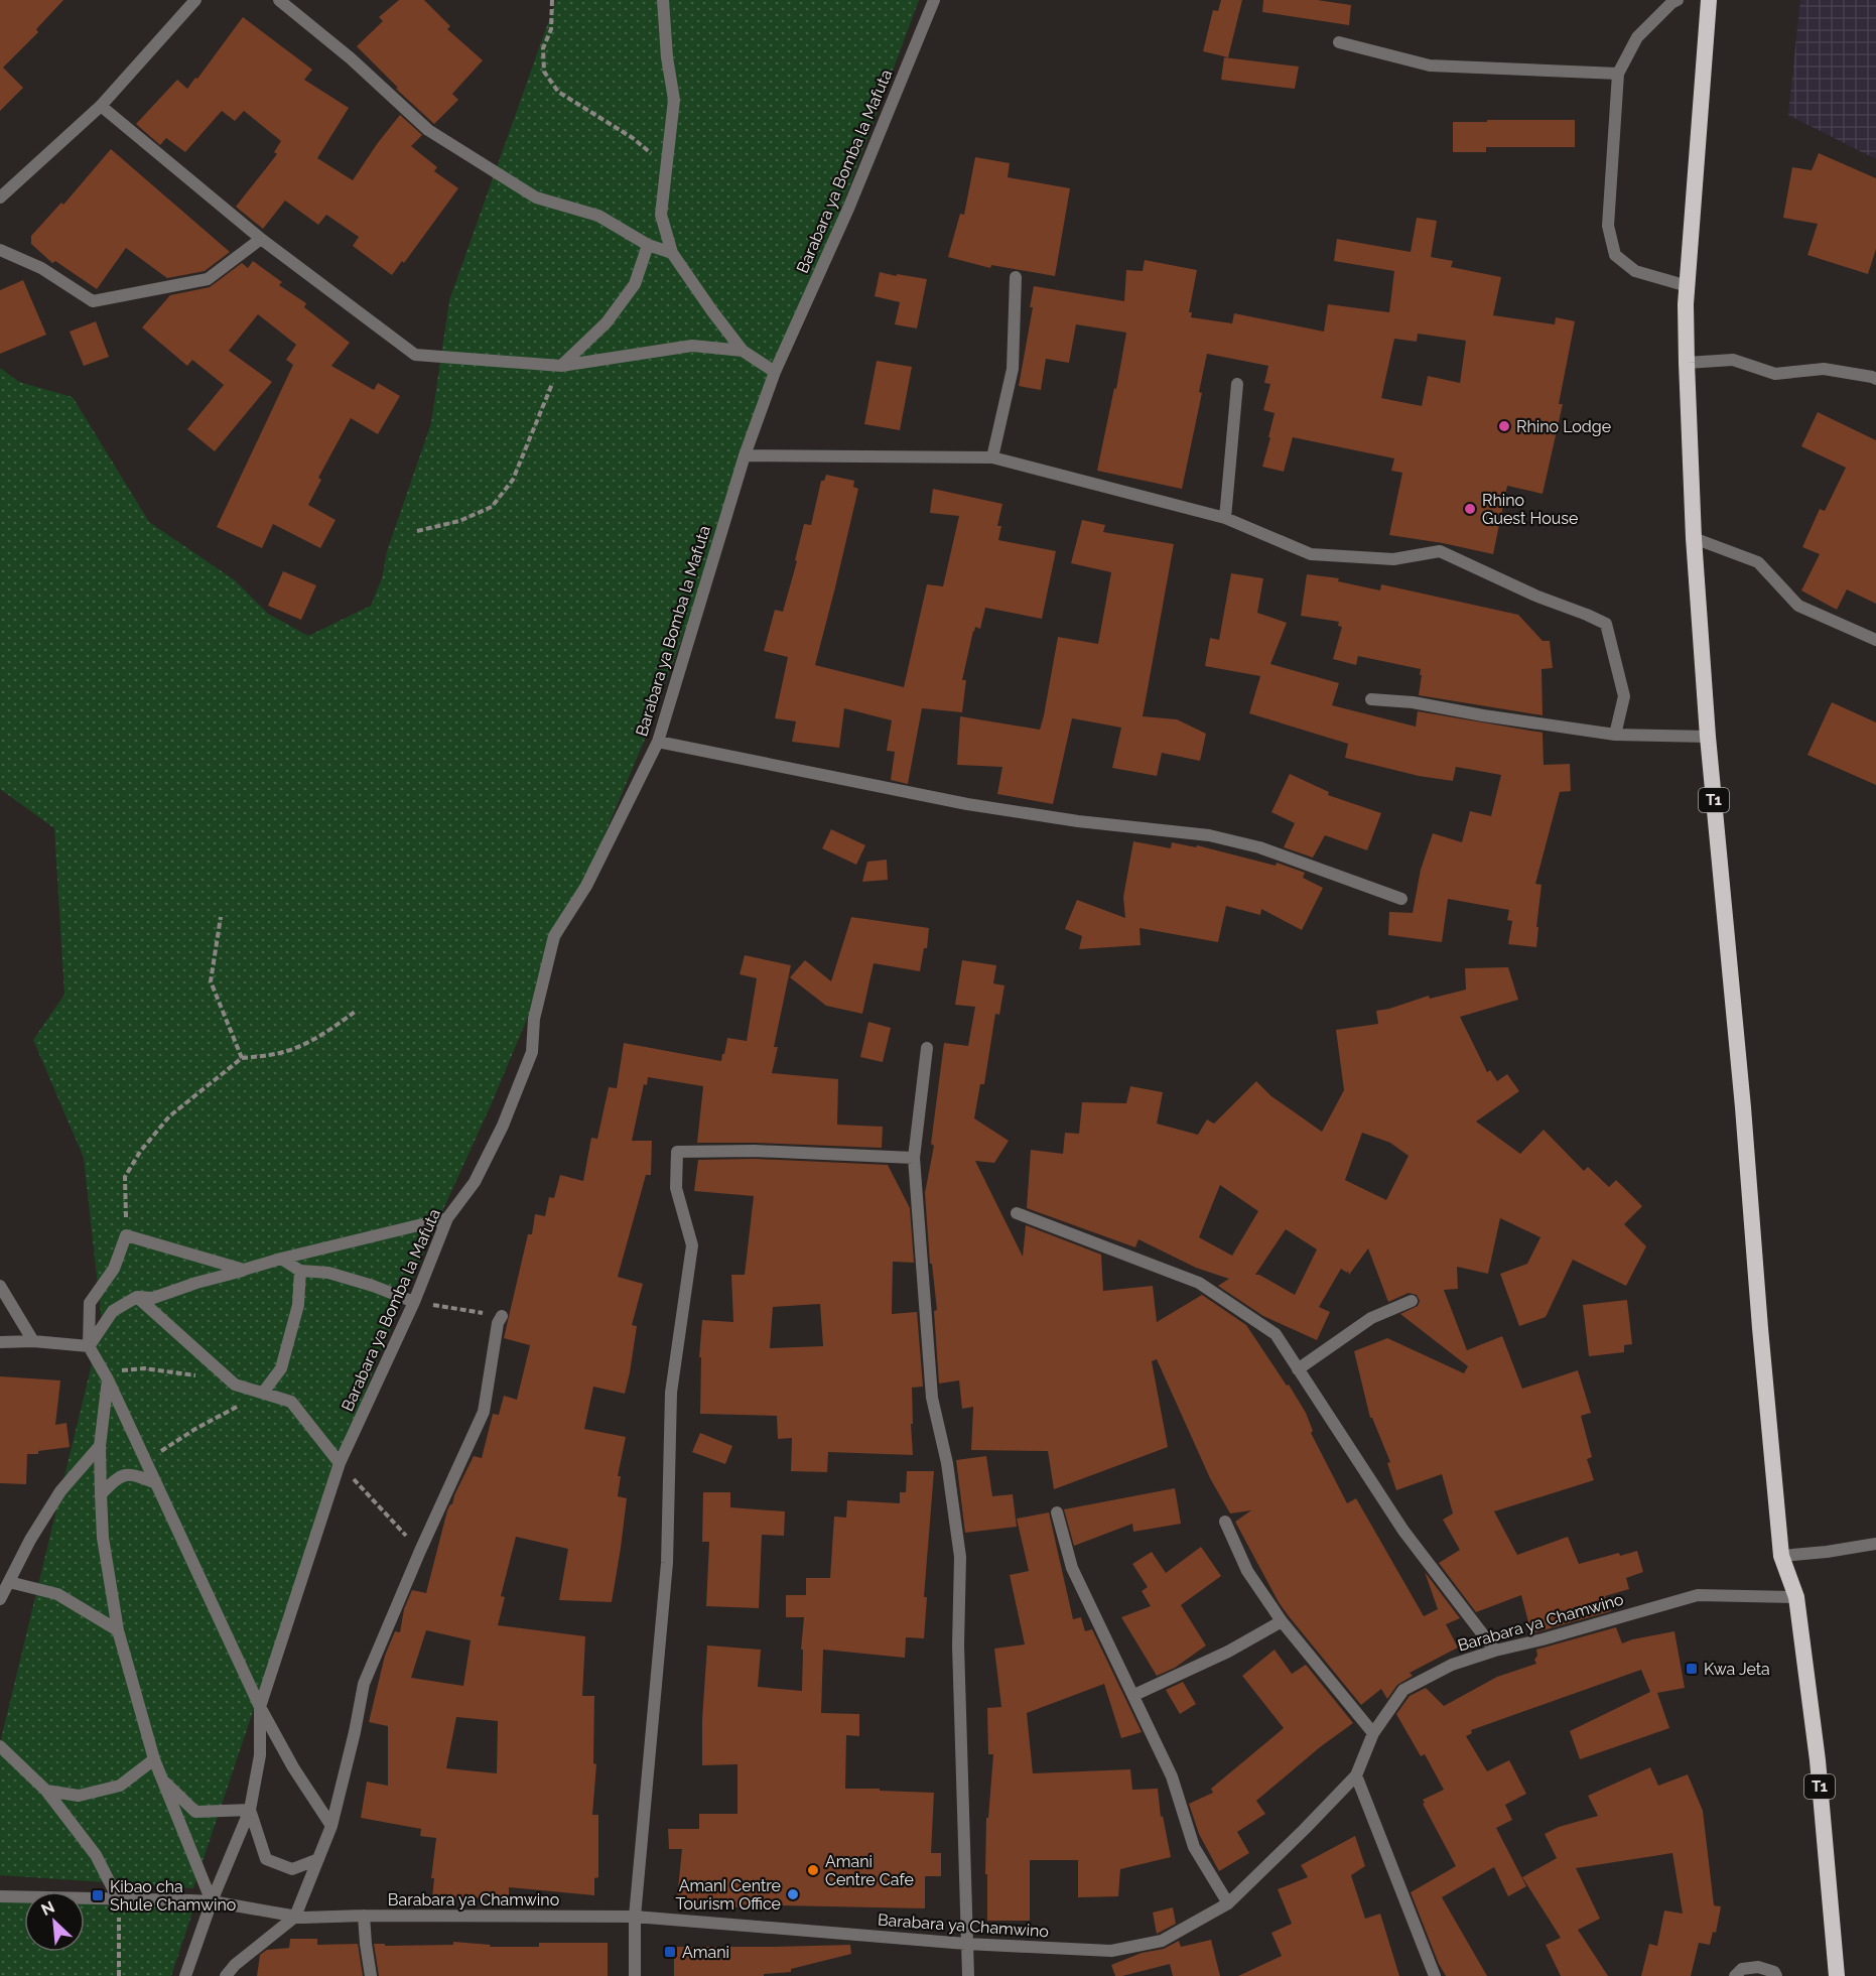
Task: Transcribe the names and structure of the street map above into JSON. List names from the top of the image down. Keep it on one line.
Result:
{"streets":{"highway":["T1"],"street":["Barabara ya Bomba la Mafuta","Barabara ya Chamwino"]},"crossings":[["Barabara ya Bomba la Mafuta","Barabara ya Chamwino"],["T1","Barabara ya Chamwino"]],"places":{"other":["Rhino Lodge","Rhino Guest House","Amani Centre Cafe","AmanI Centre Tourism Office"],"transit":["Kwa Jeta","Kibao cha Shule Chamwino","Amani"]},"north":"top left"}
